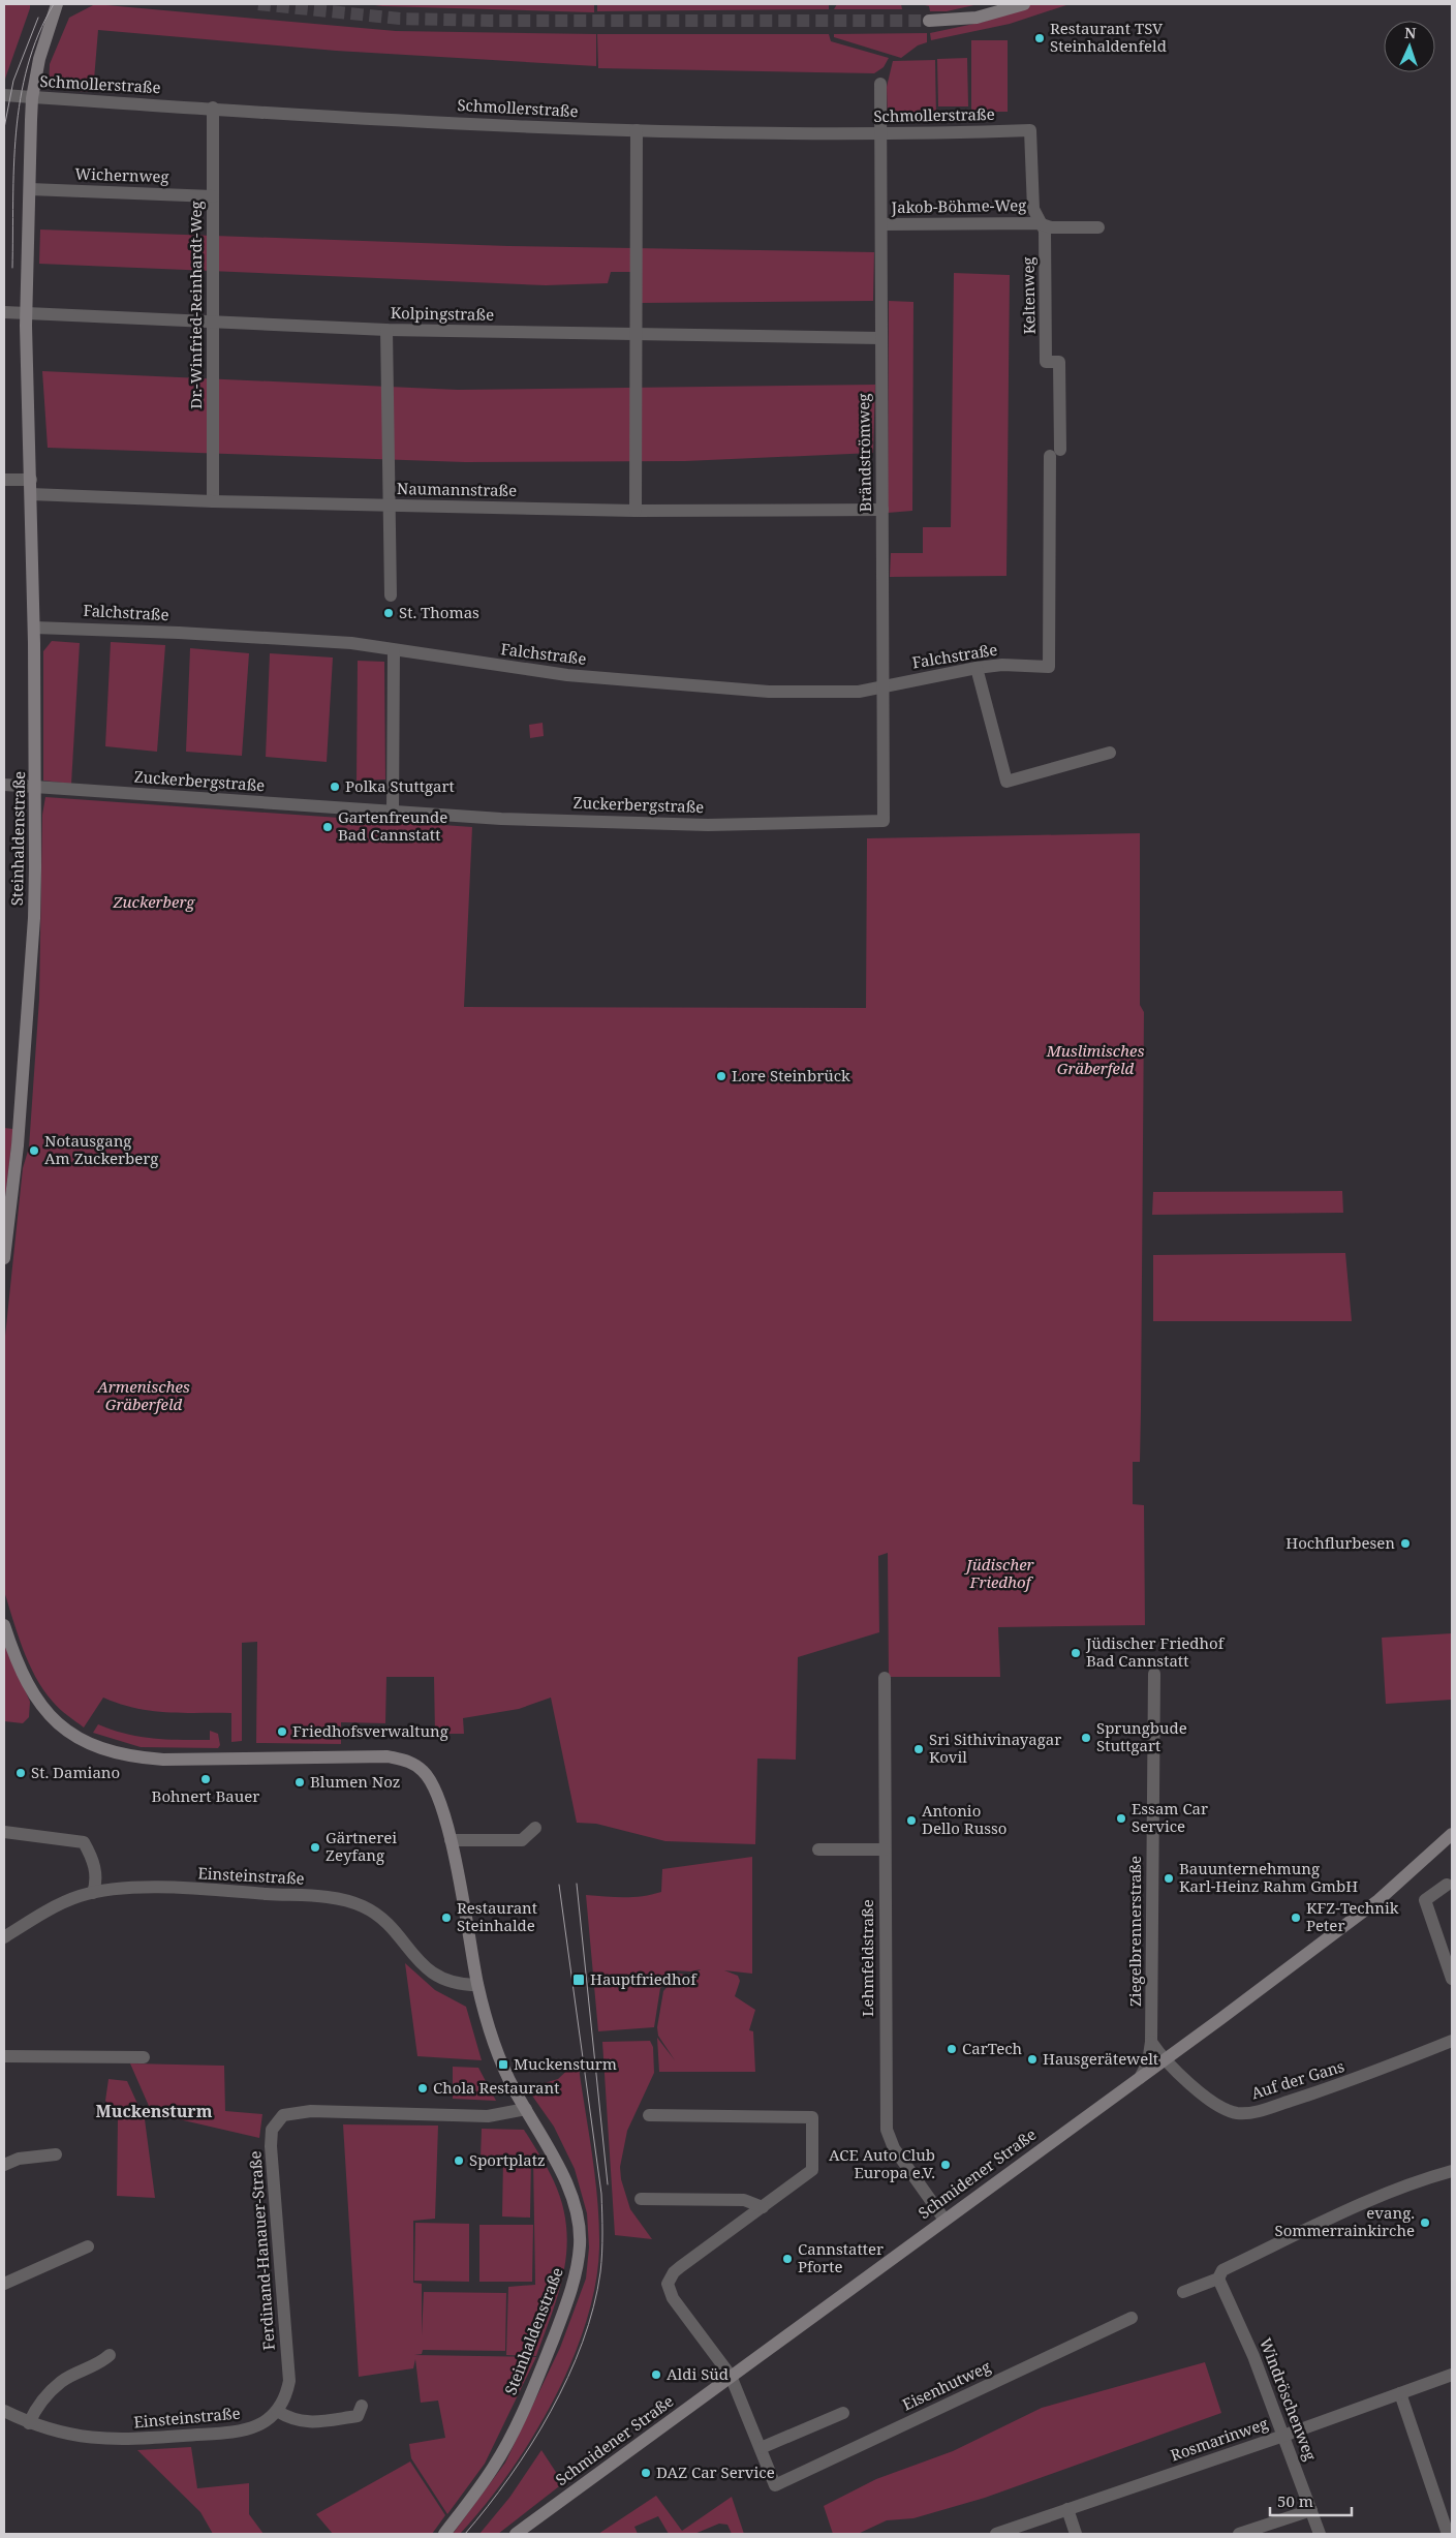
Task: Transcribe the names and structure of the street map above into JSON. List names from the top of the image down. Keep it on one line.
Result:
{"streets":{"street":["Schmollerstraße","Wichernweg","Jakob-Böhme-Weg","Keltenweg","Dr.-Winfried-Reinhardt-Weg","Kolpingstraße","Brändströmweg","Naumannstraße","Falchstraße","Zuckerbergstraße","Steinhaldenstraße","Einsteinstraße","Ziegelbrennerstraße","Lehmfeldstraße","Auf der Gans","Schmidener Straße","Ferdinand-Hanauer-Straße","Eisenhutweg","Windröschenweg","Rosmarinweg"]},"crossings":[["Schmollerstraße","Keltenweg"],["Schmollerstraße","Dr.-Winfried-Reinhardt-Weg"],["Schmollerstraße","Brändströmweg"],["Schmollerstraße","Steinhaldenstraße"],["Wichernweg","Dr.-Winfried-Reinhardt-Weg"],["Wichernweg","Steinhaldenstraße"],["Jakob-Böhme-Weg","Keltenweg"],["Jakob-Böhme-Weg","Brändströmweg"],["Keltenweg","Falchstraße"],["Dr.-Winfried-Reinhardt-Weg","Kolpingstraße"],["Dr.-Winfried-Reinhardt-Weg","Naumannstraße"],["Kolpingstraße","Brändströmweg"],["Kolpingstraße","Steinhaldenstraße"],["Brändströmweg","Naumannstraße"],["Brändströmweg","Falchstraße"],["Brändströmweg","Zuckerbergstraße"],["Naumannstraße","Steinhaldenstraße"],["Falchstraße","Steinhaldenstraße"],["Zuckerbergstraße","Steinhaldenstraße"],["Steinhaldenstraße","Einsteinstraße"],["Steinhaldenstraße","Ferdinand-Hanauer-Straße"],["Einsteinstraße","Ferdinand-Hanauer-Straße"],["Ziegelbrennerstraße","Schmidener Straße"],["Lehmfeldstraße","Schmidener Straße"],["Auf der Gans","Schmidener Straße"],["Windröschenweg","Rosmarinweg"]],"districts":["Muckensturm"],"parks":["Zuckerberg","Muslimisches Gräberfeld","Armenisches Gräberfeld","Jüdischer Friedhof"],"places":{"other":["Restaurant TSV Steinhaldenfeld","St. Thomas","Polka Stuttgart","Gartenfreunde Bad Cannstatt","Lore Steinbrück","Notausgang Am Zuckerberg","Hochflurbesen","Jüdischer Friedhof Bad Cannstatt","Friedhofsverwaltung","Sprungbude Stuttgart","Sri Sithivinayagar Kovil","St. Damiano","Bohnert Bauer","Blumen Noz","Essam Car Service","Antonio Dello Russo","Gärtnerei Zeyfang","Bauunternehmung Karl-Heinz Rahm GmbH","Restaurant Steinhalde","KFZ-Technik Peter","CarTech","Hausgerätewelt","Chola Restaurant","Sportplatz","ACE Auto Club Europa e.V.","evang. Sommerrainkirche","Cannstatter Pforte","Aldi Süd","DAZ Car Service"],"transit":["Hauptfriedhof","Muckensturm"]},"scale_bar":"50 m","north":"top"}
